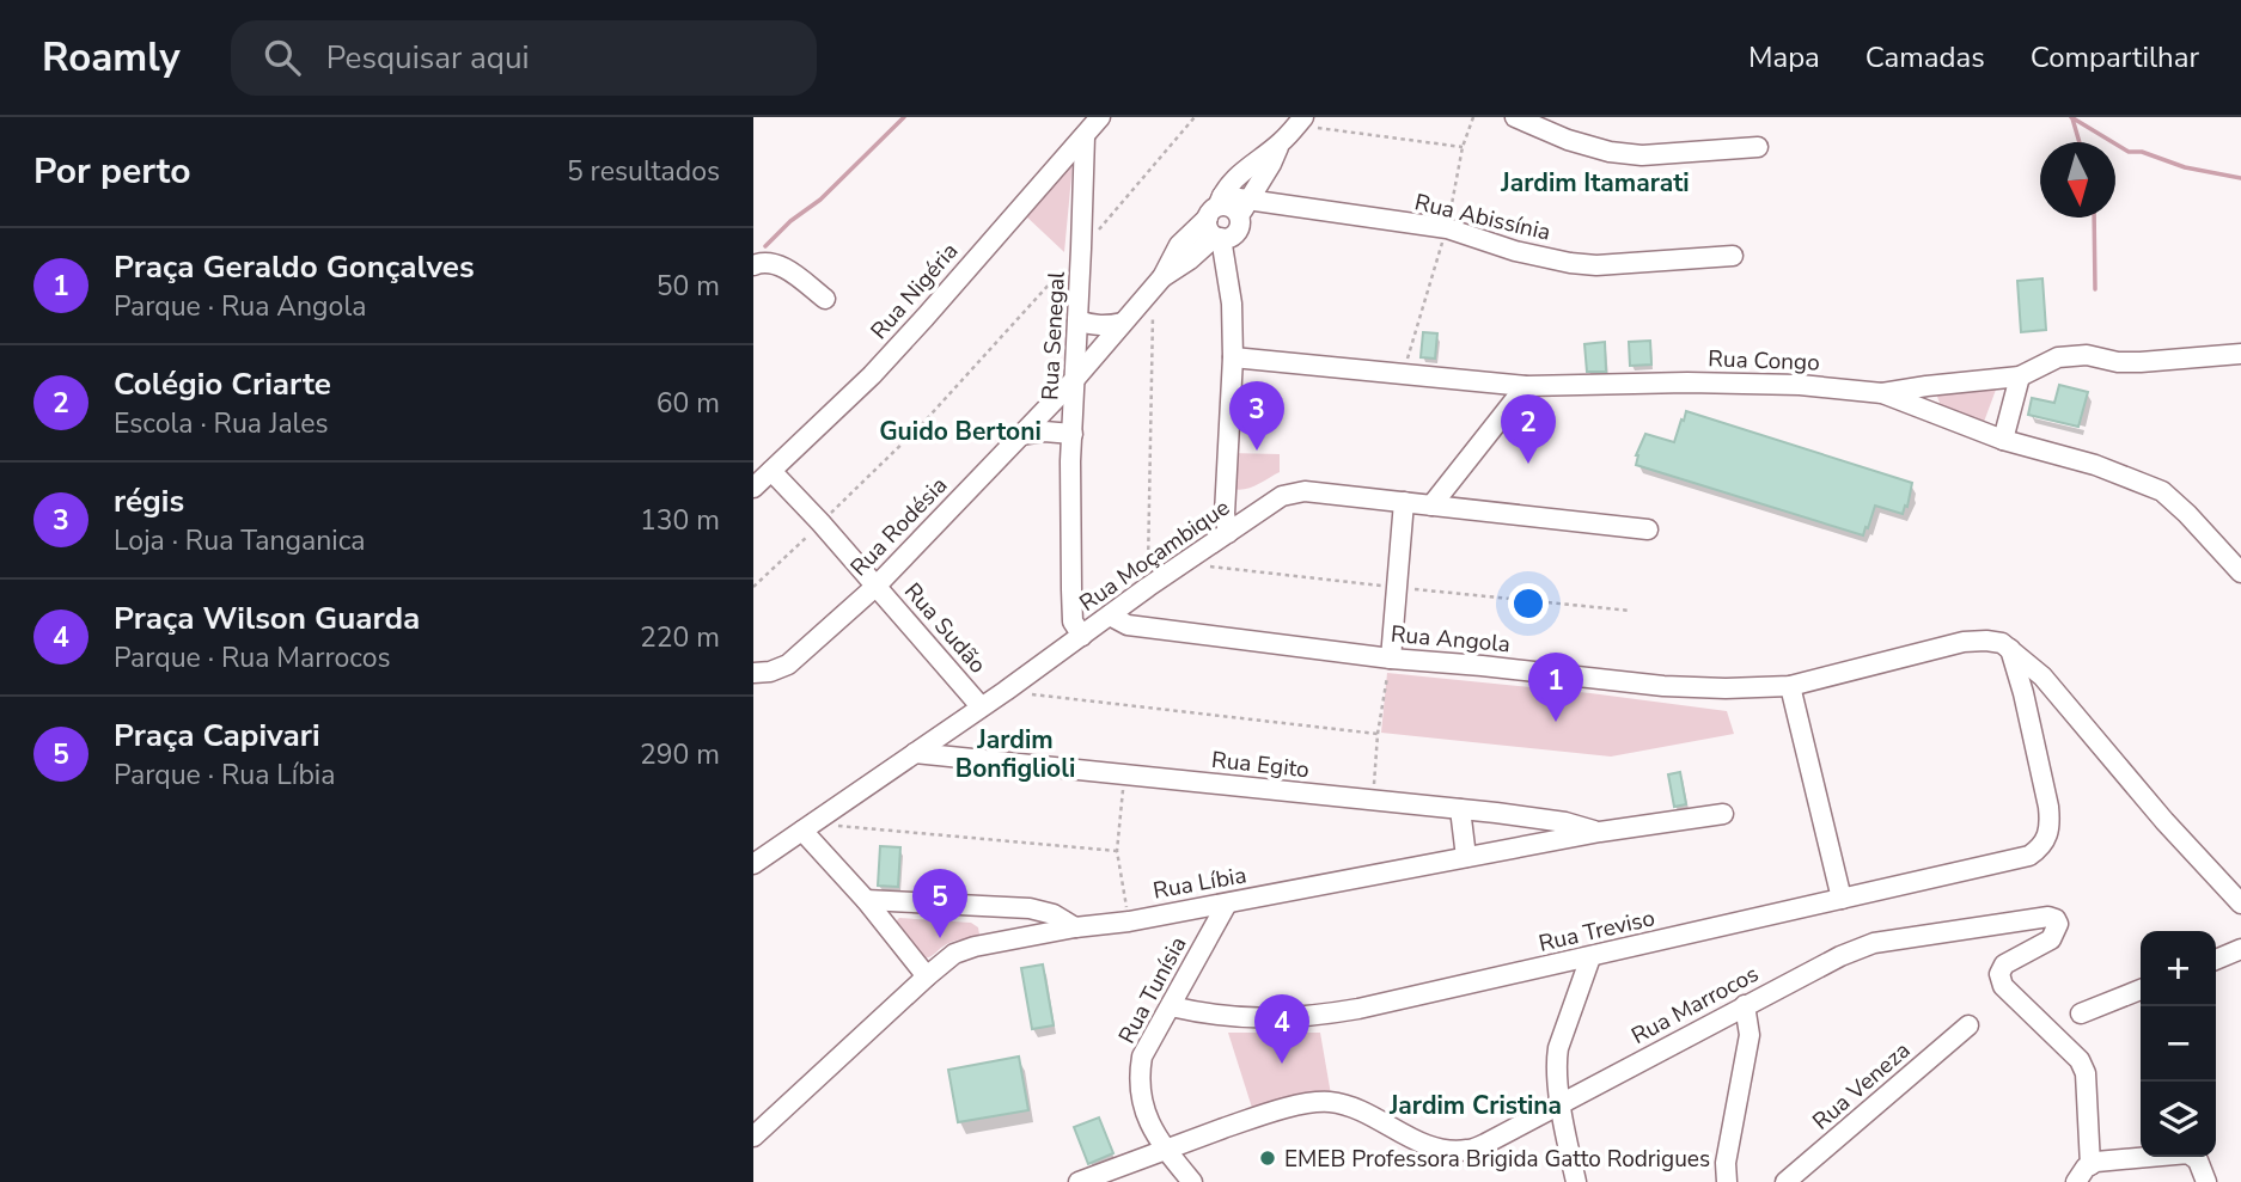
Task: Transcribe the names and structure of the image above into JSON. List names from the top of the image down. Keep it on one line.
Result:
{"streets":{"street":["Rua Abissínia","Rua Nigéria","Rua Senegal","Rua Congo","Rua Rodésia","Rua Moçambique","Rua Sudão","Rua Angola","Rua Egito","Rua Líbia","Rua Treviso","Rua Tunísia","Rua Marrocos","Rua Veneza"]},"crossings":[["Rua Abissínia","Rua Rodésia"],["Rua Nigéria","Rua Senegal"],["Rua Nigéria","Rua Sudão"],["Rua Senegal","Rua Rodésia"],["Rua Senegal","Rua Moçambique"],["Rua Rodésia","Rua Sudão"],["Rua Moçambique","Rua Sudão"],["Rua Moçambique","Rua Angola"],["Rua Moçambique","Rua Egito"],["Rua Angola","Rua Treviso"],["Rua Egito","Rua Líbia"],["Rua Líbia","Rua Tunísia"],["Rua Treviso","Rua Tunísia"],["Rua Tunísia","Rua Marrocos"]],"districts":["Jardim Itamarati","Guido Bertoni","Jardim Bonfiglioli","Jardim Cristina"],"places":["EMEB Professora Brigida Gatto Rodrigues"],"north":"bottom","page":{"header":"Roamly","search":"Pesquisar aqui","nav":["Mapa","Camadas","Compartilhar"],"heading":["Por perto","5 resultados"],"list":[{"mark":"1","name":"Praça Geraldo Gonçalves","note":"Parque · Rua Angola","value":"50 m"},{"mark":"2","name":"Colégio Criarte","note":"Escola · Rua Jales","value":"60 m"},{"mark":"3","name":"régis","note":"Loja · Rua Tanganica","value":"130 m"},{"mark":"4","name":"Praça Wilson Guarda","note":"Parque · Rua Marrocos","value":"220 m"},{"mark":"5","name":"Praça Capivari","note":"Parque · Rua Líbia","value":"290 m"}],"pins":["3","2","1","5","4"],"map_buttons":["+","−"]}}
